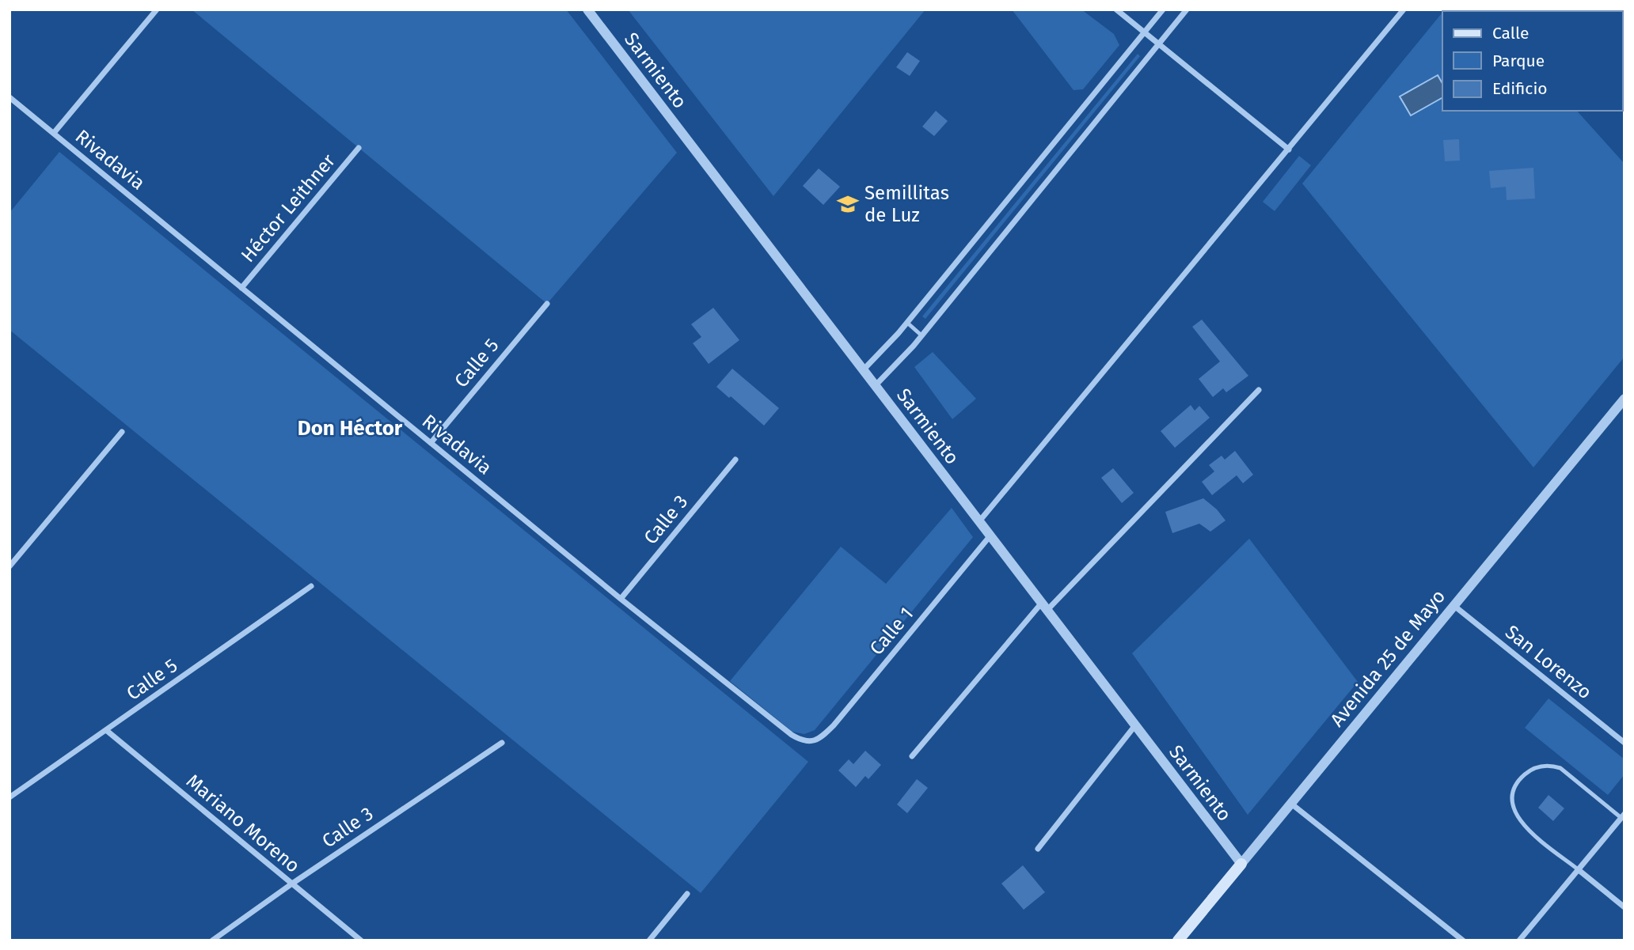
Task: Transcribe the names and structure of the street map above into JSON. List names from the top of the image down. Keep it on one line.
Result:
{"streets":{"main road":["Avenida 25 de Mayo"],"street":["Sarmiento","Rivadavia","Héctor Leithner","Calle 5","Calle 3","Calle 1","San Lorenzo","Mariano Moreno"]},"crossings":[["Sarmiento","Calle 1"],["Sarmiento","Avenida 25 de Mayo"],["Rivadavia","Héctor Leithner"],["Rivadavia","Calle 5"],["Rivadavia","Calle 3"],["Rivadavia","Calle 1"],["Calle 5","Mariano Moreno"],["Calle 3","Mariano Moreno"],["Avenida 25 de Mayo","San Lorenzo"]],"districts":["Don Héctor"],"places":{"school or university":["Semillitas de Luz"]},"legend":["Calle","Parque","Edificio"]}
